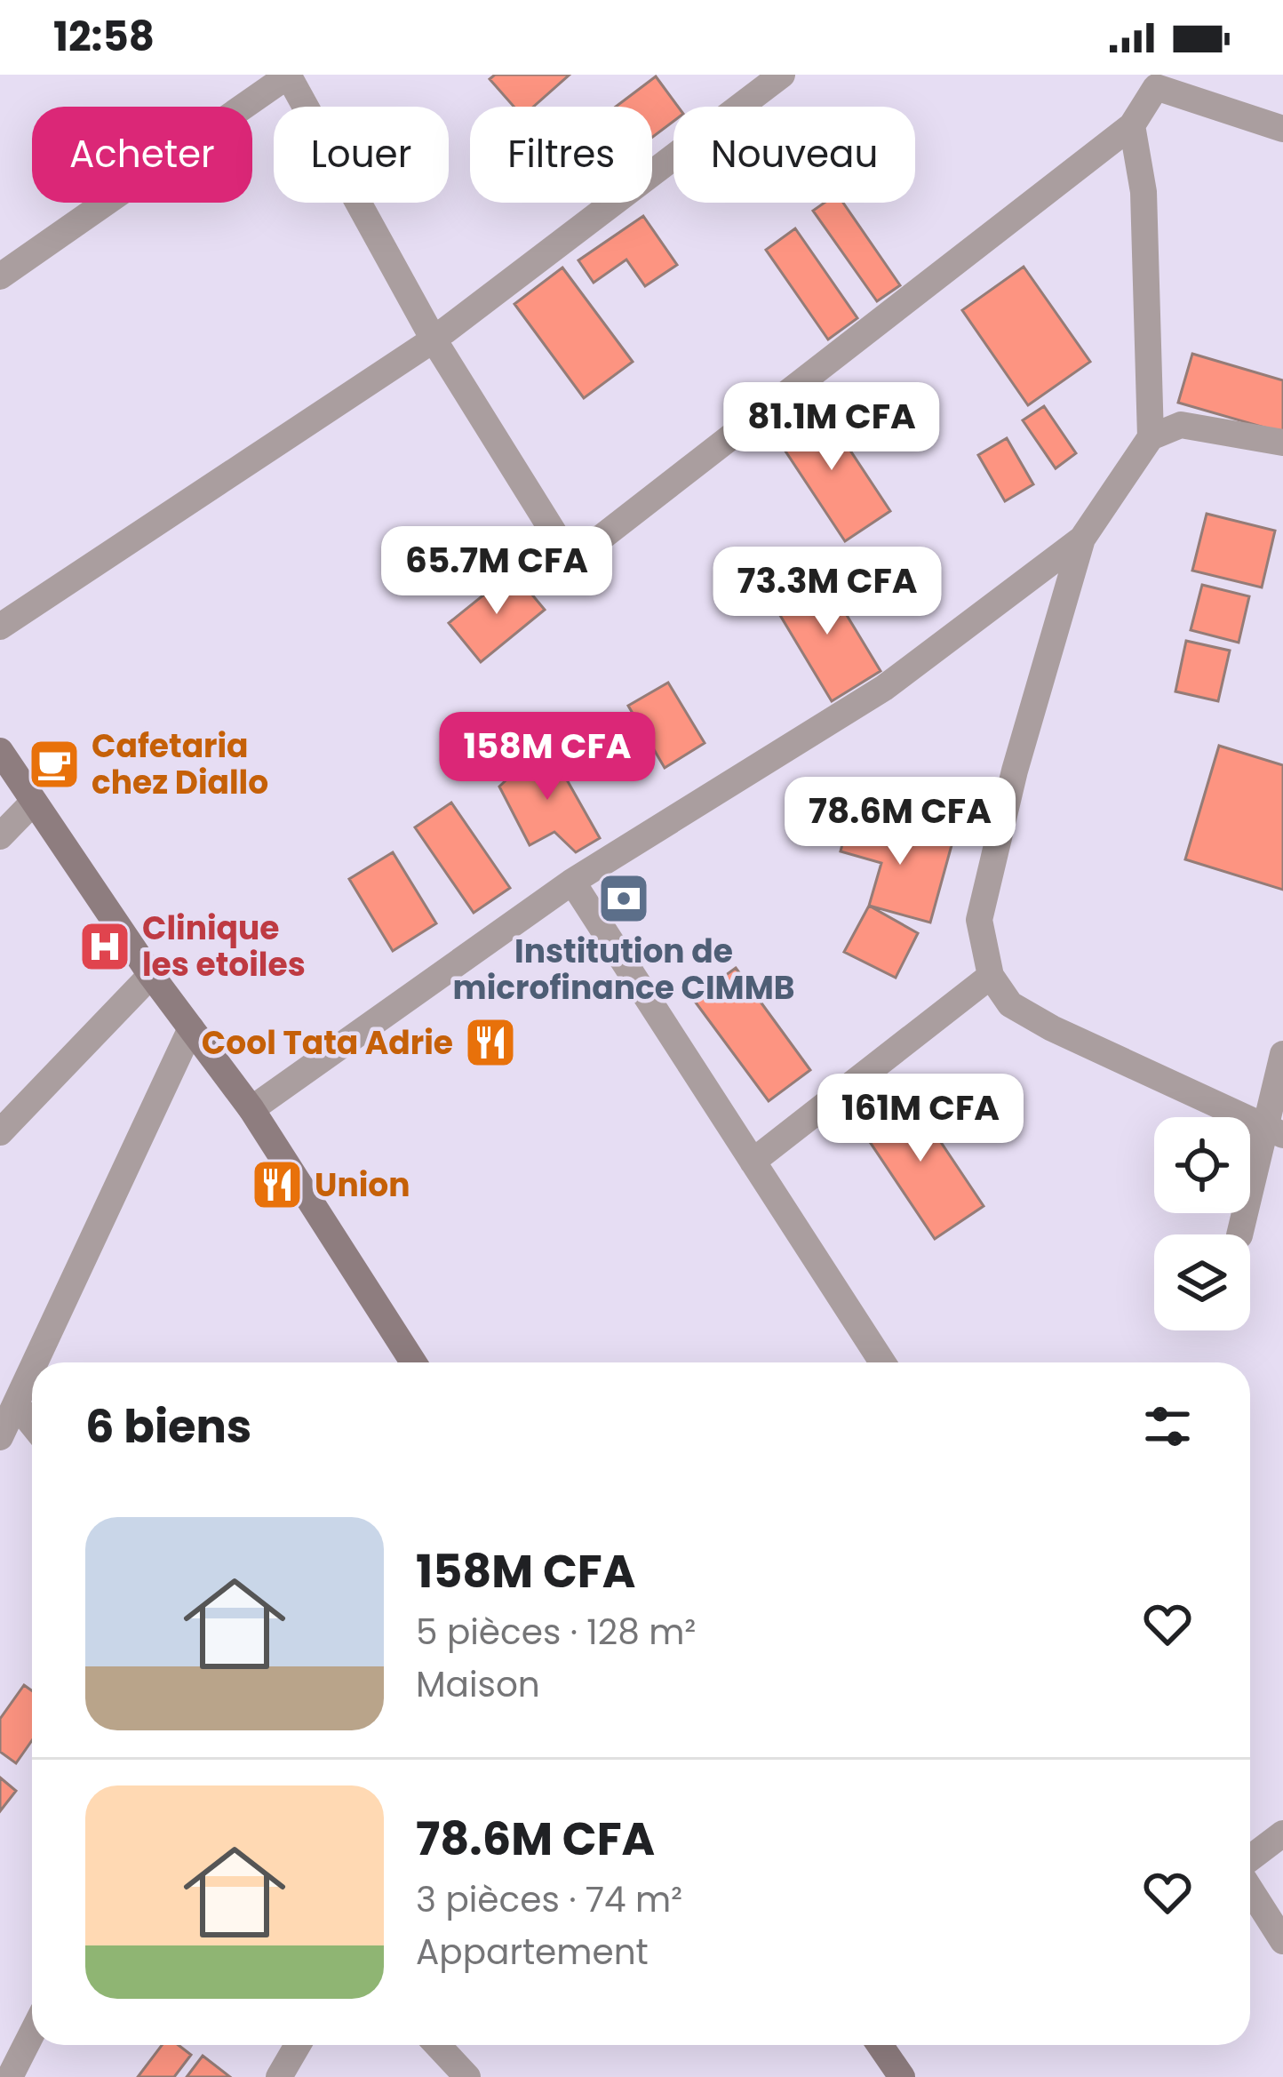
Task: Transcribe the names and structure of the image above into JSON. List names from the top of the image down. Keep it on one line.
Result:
{"places":{"cafe":["Cafetaria chez Diallo"],"bank":["Institution de microfinance CIMMB"],"hospital":["Clinique les etoiles"],"restaurant":["Cool Tata Adrie","Union"]},"page":{"status":"12:58","chip":["Acheter","Louer","Filtres","Nouveau"],"price":["81.1M CFA","65.7M CFA","73.3M CFA","158M CFA","78.6M CFA","161M CFA"],"heading":"6 biens","list":[{"name":"158M CFA","note":"5 pièces · 128 m² · Maison"},{"name":"78.6M CFA","note":"3 pièces · 74 m² · Appartement"}]}}
